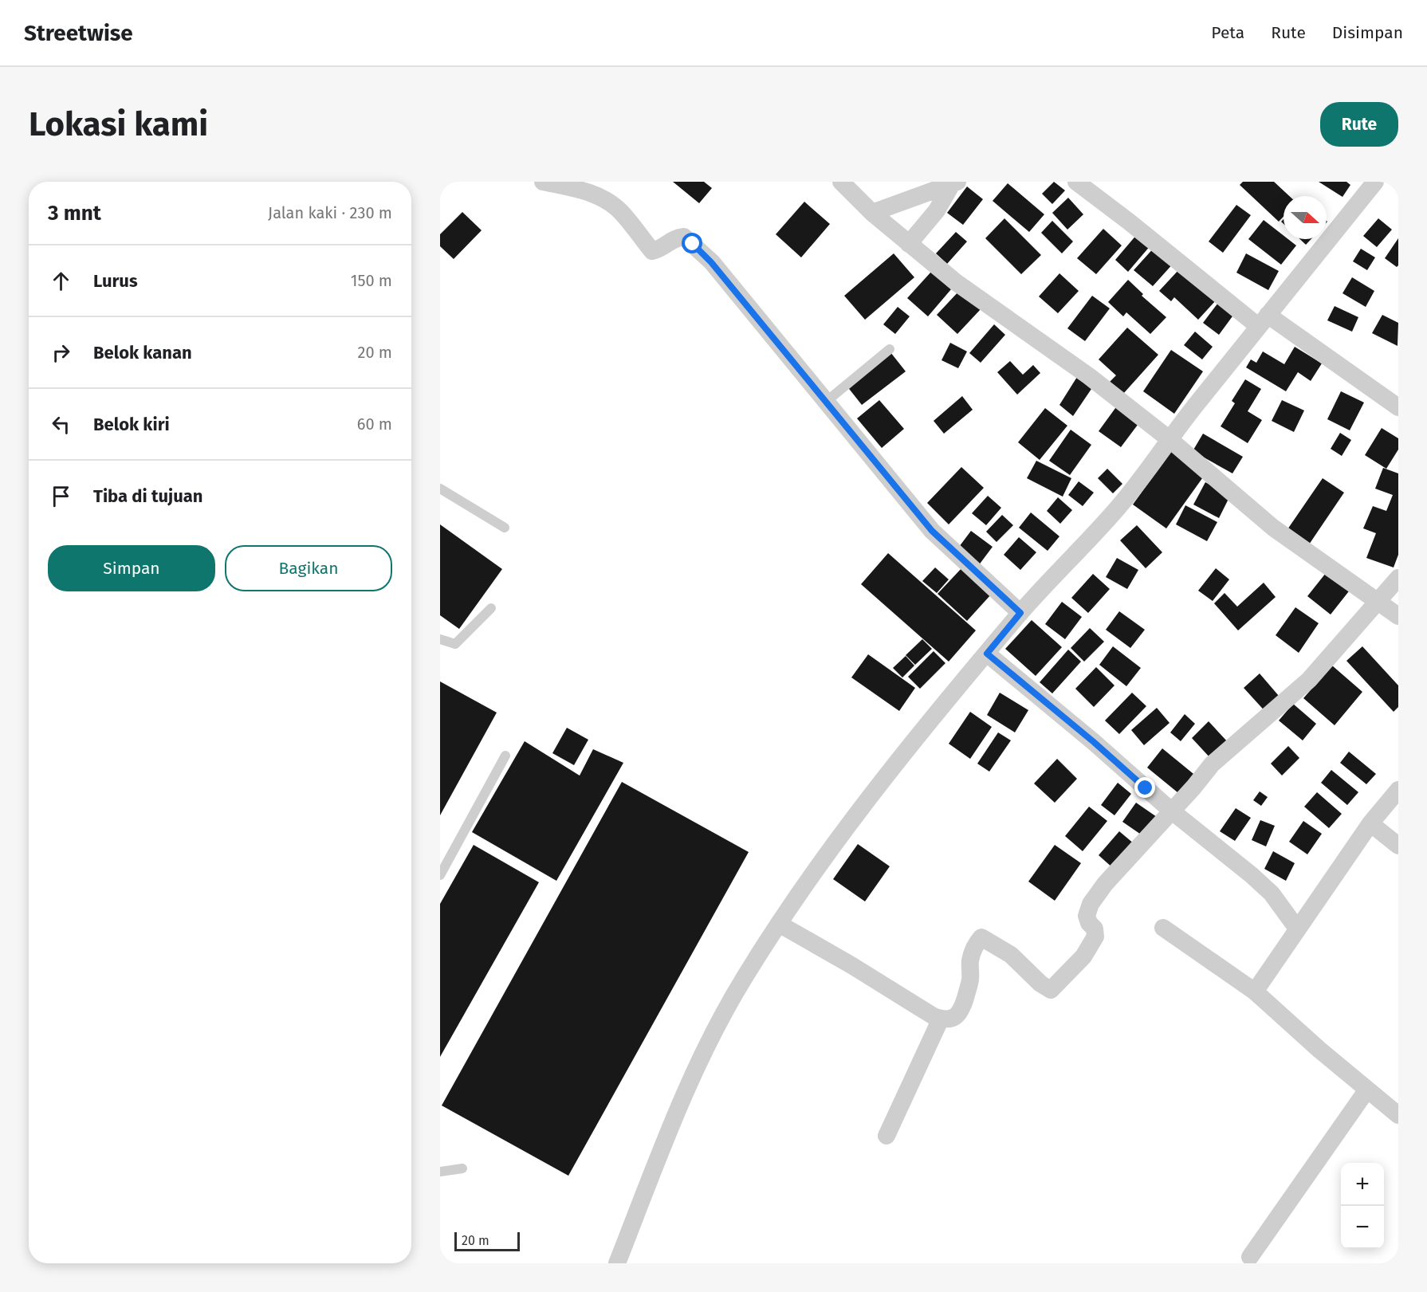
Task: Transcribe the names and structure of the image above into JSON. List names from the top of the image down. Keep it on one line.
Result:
{"scale_bar":"20 m","north":"right","page":{"header":"Streetwise","nav":["Peta","Rute","Disimpan"],"buttons":["Rute",["Simpan","Bagikan"]],"title":"Lokasi kami","heading":["3 mnt","Jalan kaki · 230 m"],"list":[["Lurus","150 m"],["Belok kanan","20 m"],["Belok kiri","60 m"],"Tiba di tujuan"],"map_buttons":["+","−"],"scale":"20 m"}}
